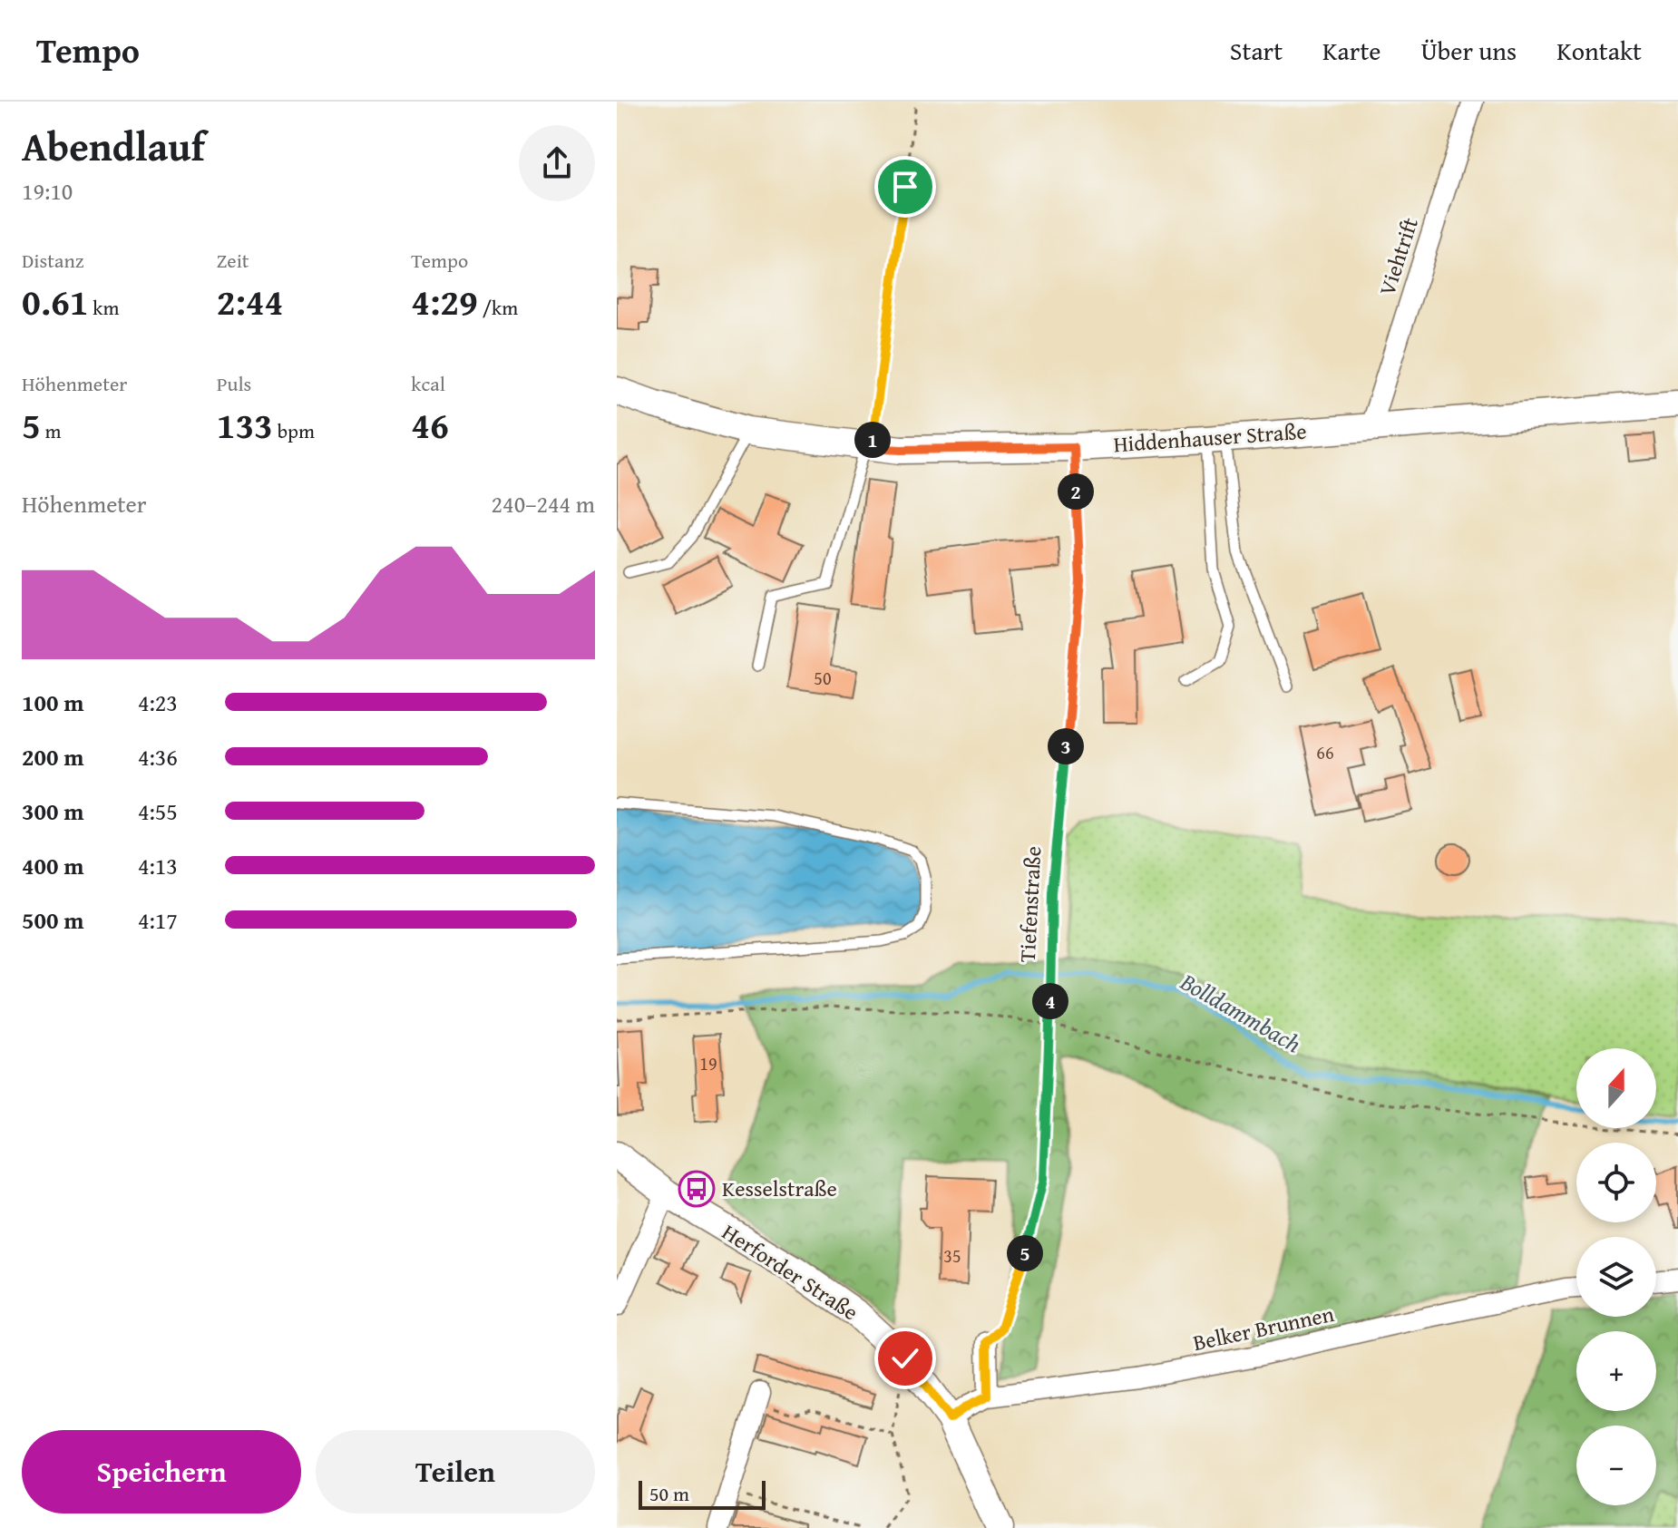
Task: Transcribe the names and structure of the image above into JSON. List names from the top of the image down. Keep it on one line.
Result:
{"streets":{"street":["Viehtrift","Hiddenhauser Straße","Herforder Straße","Belker Brunnen"],"path":["Tiefenstraße"]},"crossings":[["Viehtrift","Hiddenhauser Straße"],["Hiddenhauser Straße","Tiefenstraße"],["Herforder Straße","Belker Brunnen"]],"water":["Bolldammbach"],"places":{"bus stop":["Kesselstraße"]},"house_numbers":["50","66","19","35"],"scale_bar":"50 m","north":"top","page":{"header":"Tempo","nav":["Start","Karte","Über uns","Kontakt"],"heading":["Abendlauf","19:10"],"stats":[["Distanz","0.61 km"],["Zeit","2:44"],["Tempo","4:29 /km"],["Höhenmeter","5 m"],["Puls","133 bpm"],["kcal","46"]],"pins":["1","2","3","4","5"],"chart":["Höhenmeter","240–244 m"],"list":[{"name":"100 m","note":"4:23"},{"name":"200 m","note":"4:36"},{"name":"300 m","note":"4:55"},{"name":"400 m","note":"4:13"},{"name":"500 m","note":"4:17"}],"map_buttons":["+","−"],"buttons":["Speichern","Teilen"],"scale":"50 m"}}
